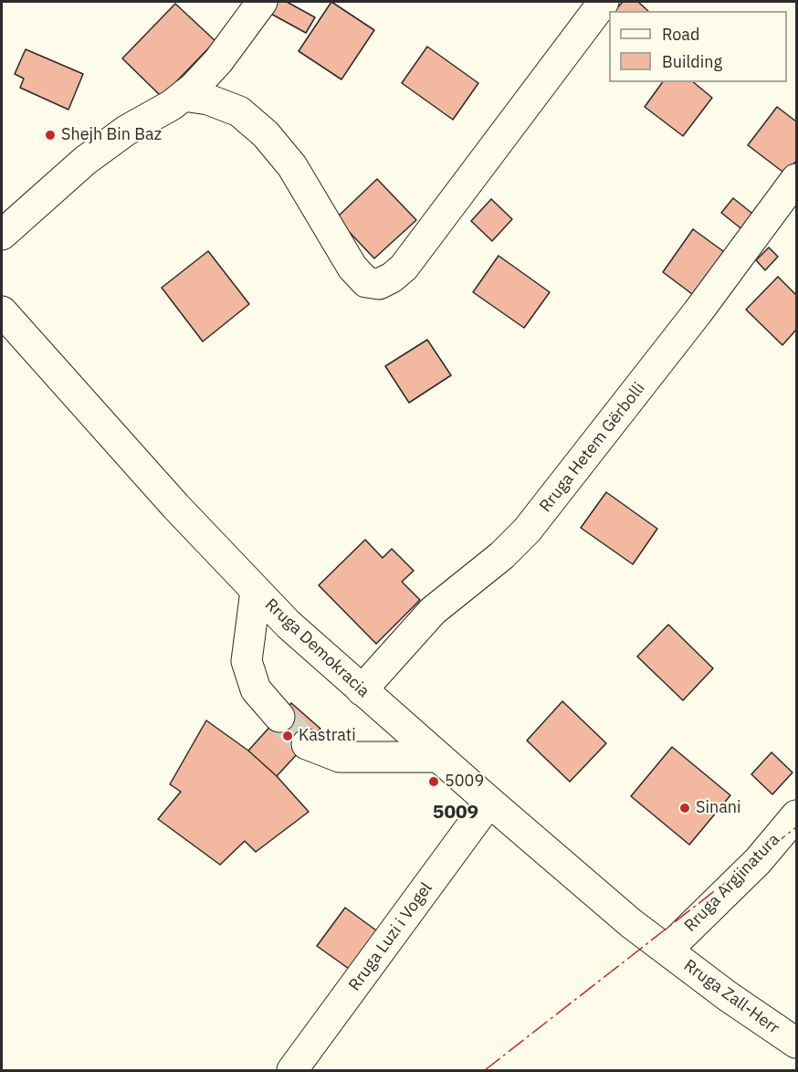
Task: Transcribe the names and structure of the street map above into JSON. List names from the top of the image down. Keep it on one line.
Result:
{"streets":{"street":["Rruga Hetem Gërbolli","Rruga Demokracia","Rruga Argjinatura","Rruga Luzi i Vogel","Rruga Zall-Herr"]},"crossings":[["Rruga Hetem Gërbolli","Rruga Demokracia"],["Rruga Demokracia","Rruga Argjinatura"],["Rruga Demokracia","Rruga Luzi i Vogel"],["Rruga Demokracia","Rruga Zall-Herr"],["Rruga Argjinatura","Rruga Zall-Herr"]],"districts":["5009"],"places":["Shejh Bin Baz","Kastrati","5009","Sinani"],"legend":["Road","Building"]}
